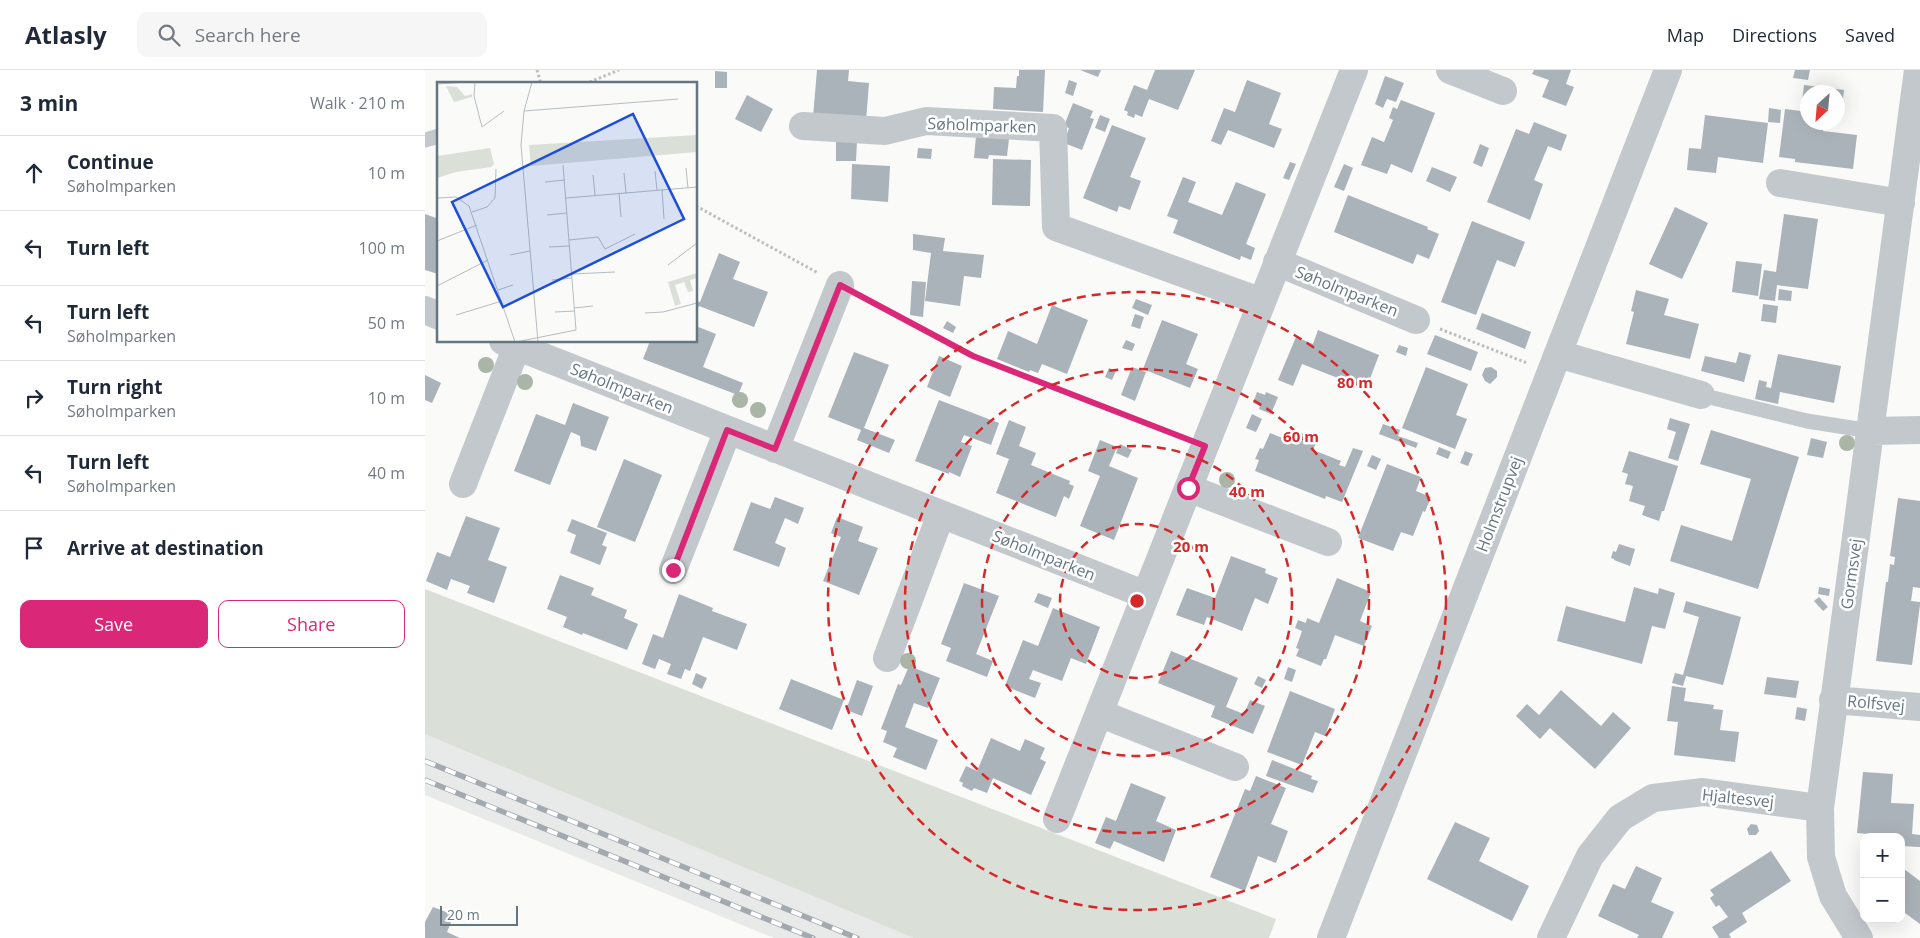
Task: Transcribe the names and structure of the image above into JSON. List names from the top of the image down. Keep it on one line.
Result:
{"streets":{"street":["Søholmparken","Holmstrupvej","Gormsvej","Rolfsvej","Hjaltesvej"]},"crossings":[["Gormsvej","Rolfsvej"],["Gormsvej","Hjaltesvej"]],"scale_bar":"20 m","north":"bottom left","page":{"header":"Atlasly","search":"Search here","nav":["Map","Directions","Saved"],"heading":["3 min","Walk · 210 m"],"list":[["Continue","Søholmparken","10 m"],["Turn left","100 m"],["Turn left","Søholmparken","50 m"],["Turn right","Søholmparken","10 m"],["Turn left","Søholmparken","40 m"],"Arrive at destination"],"buttons":["Save","Share"],"map_buttons":["+","−"],"scale":"20 m"},"rings":["80 m","60 m","40 m","20 m"]}
